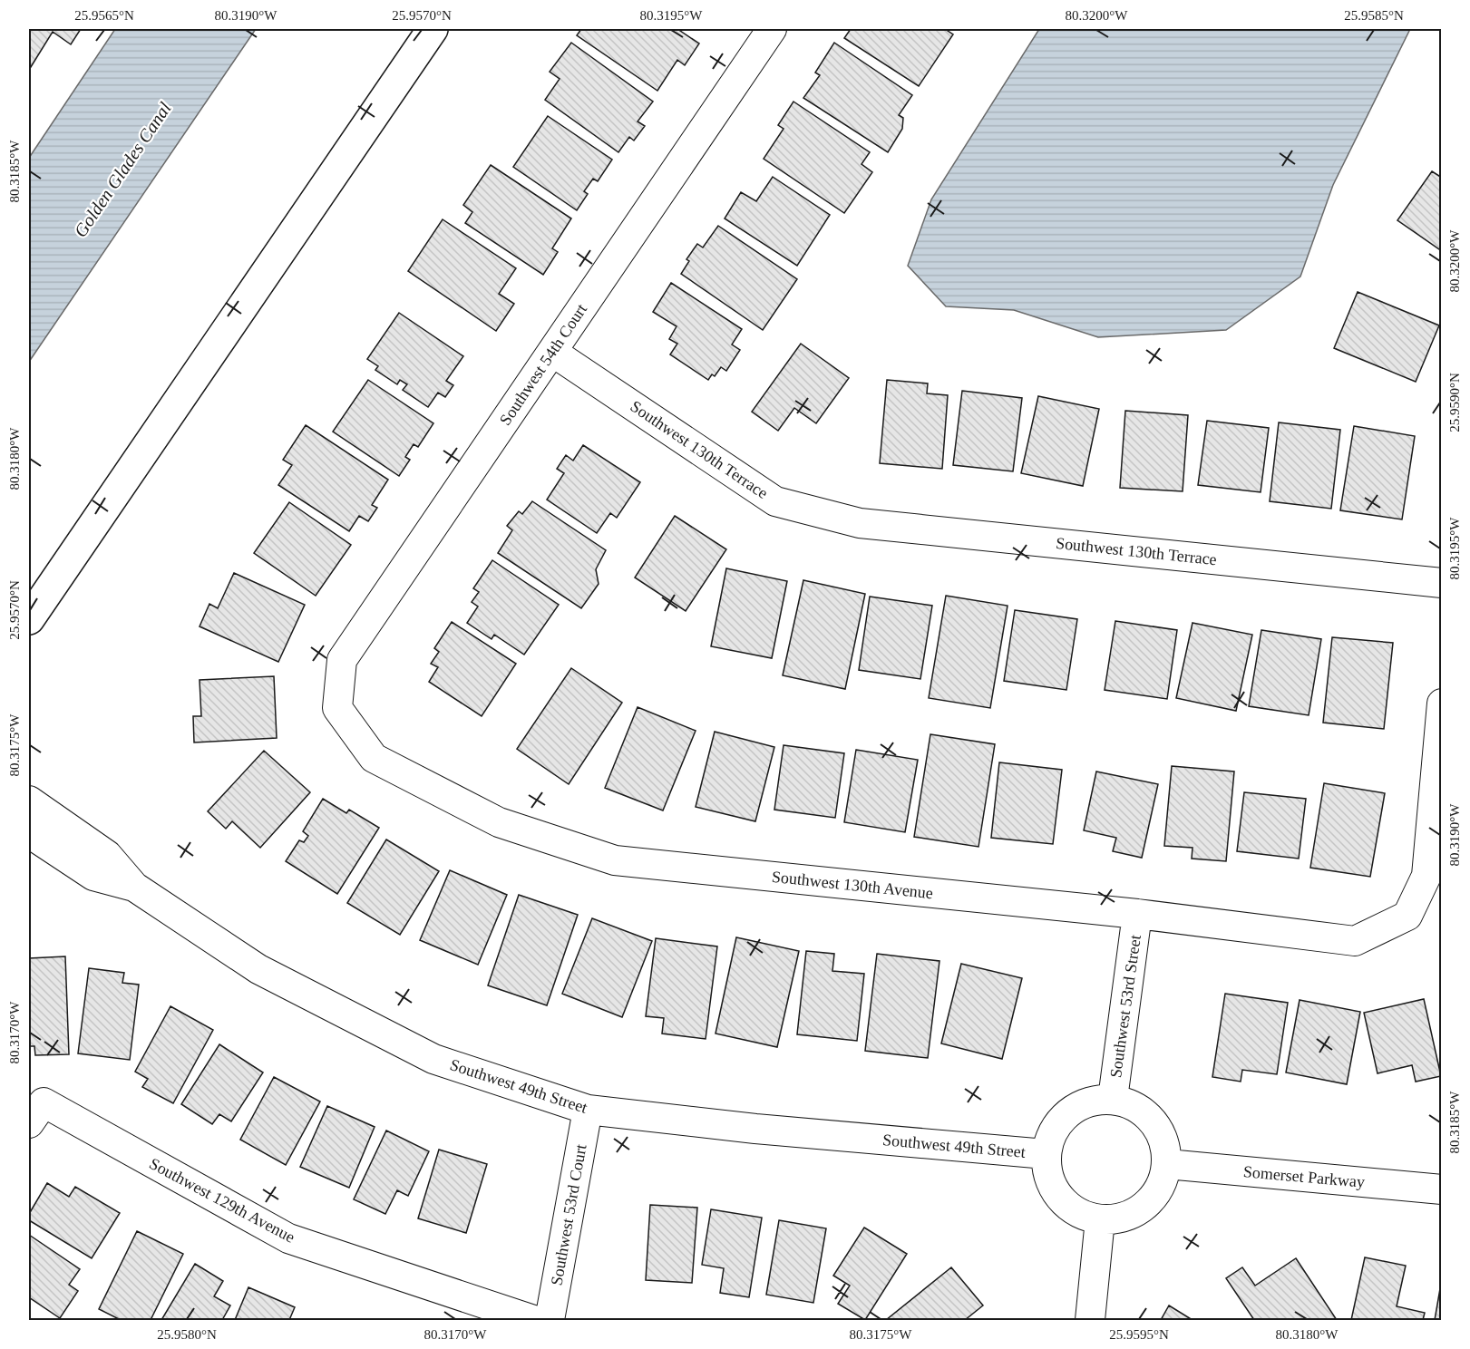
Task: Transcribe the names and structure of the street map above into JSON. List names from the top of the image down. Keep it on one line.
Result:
{"streets":{"street":["Southwest 54th Court","Southwest 130th Terrace","Southwest 130th Avenue","Southwest 53rd Street","Southwest 49th Street","Somerset Parkway","Southwest 129th Avenue","Southwest 53rd Court"]},"crossings":[["Southwest 54th Court","Southwest 130th Terrace"],["Southwest 54th Court","Southwest 130th Avenue"],["Southwest 130th Avenue","Southwest 53rd Street"],["Southwest 53rd Street","Southwest 49th Street"],["Southwest 53rd Street","Somerset Parkway"],["Southwest 49th Street","Somerset Parkway"],["Southwest 49th Street","Southwest 53rd Court"]],"water":["Golden Glades Canal"],"coordinates":["25.9565°N","80.3190°W","25.9570°N","80.3195°W","80.3200°W","25.9585°N","80.3185°W","25.9590°N","80.3180°W","80.3175°W","80.3170°W","25.9580°N","25.9595°N"]}
